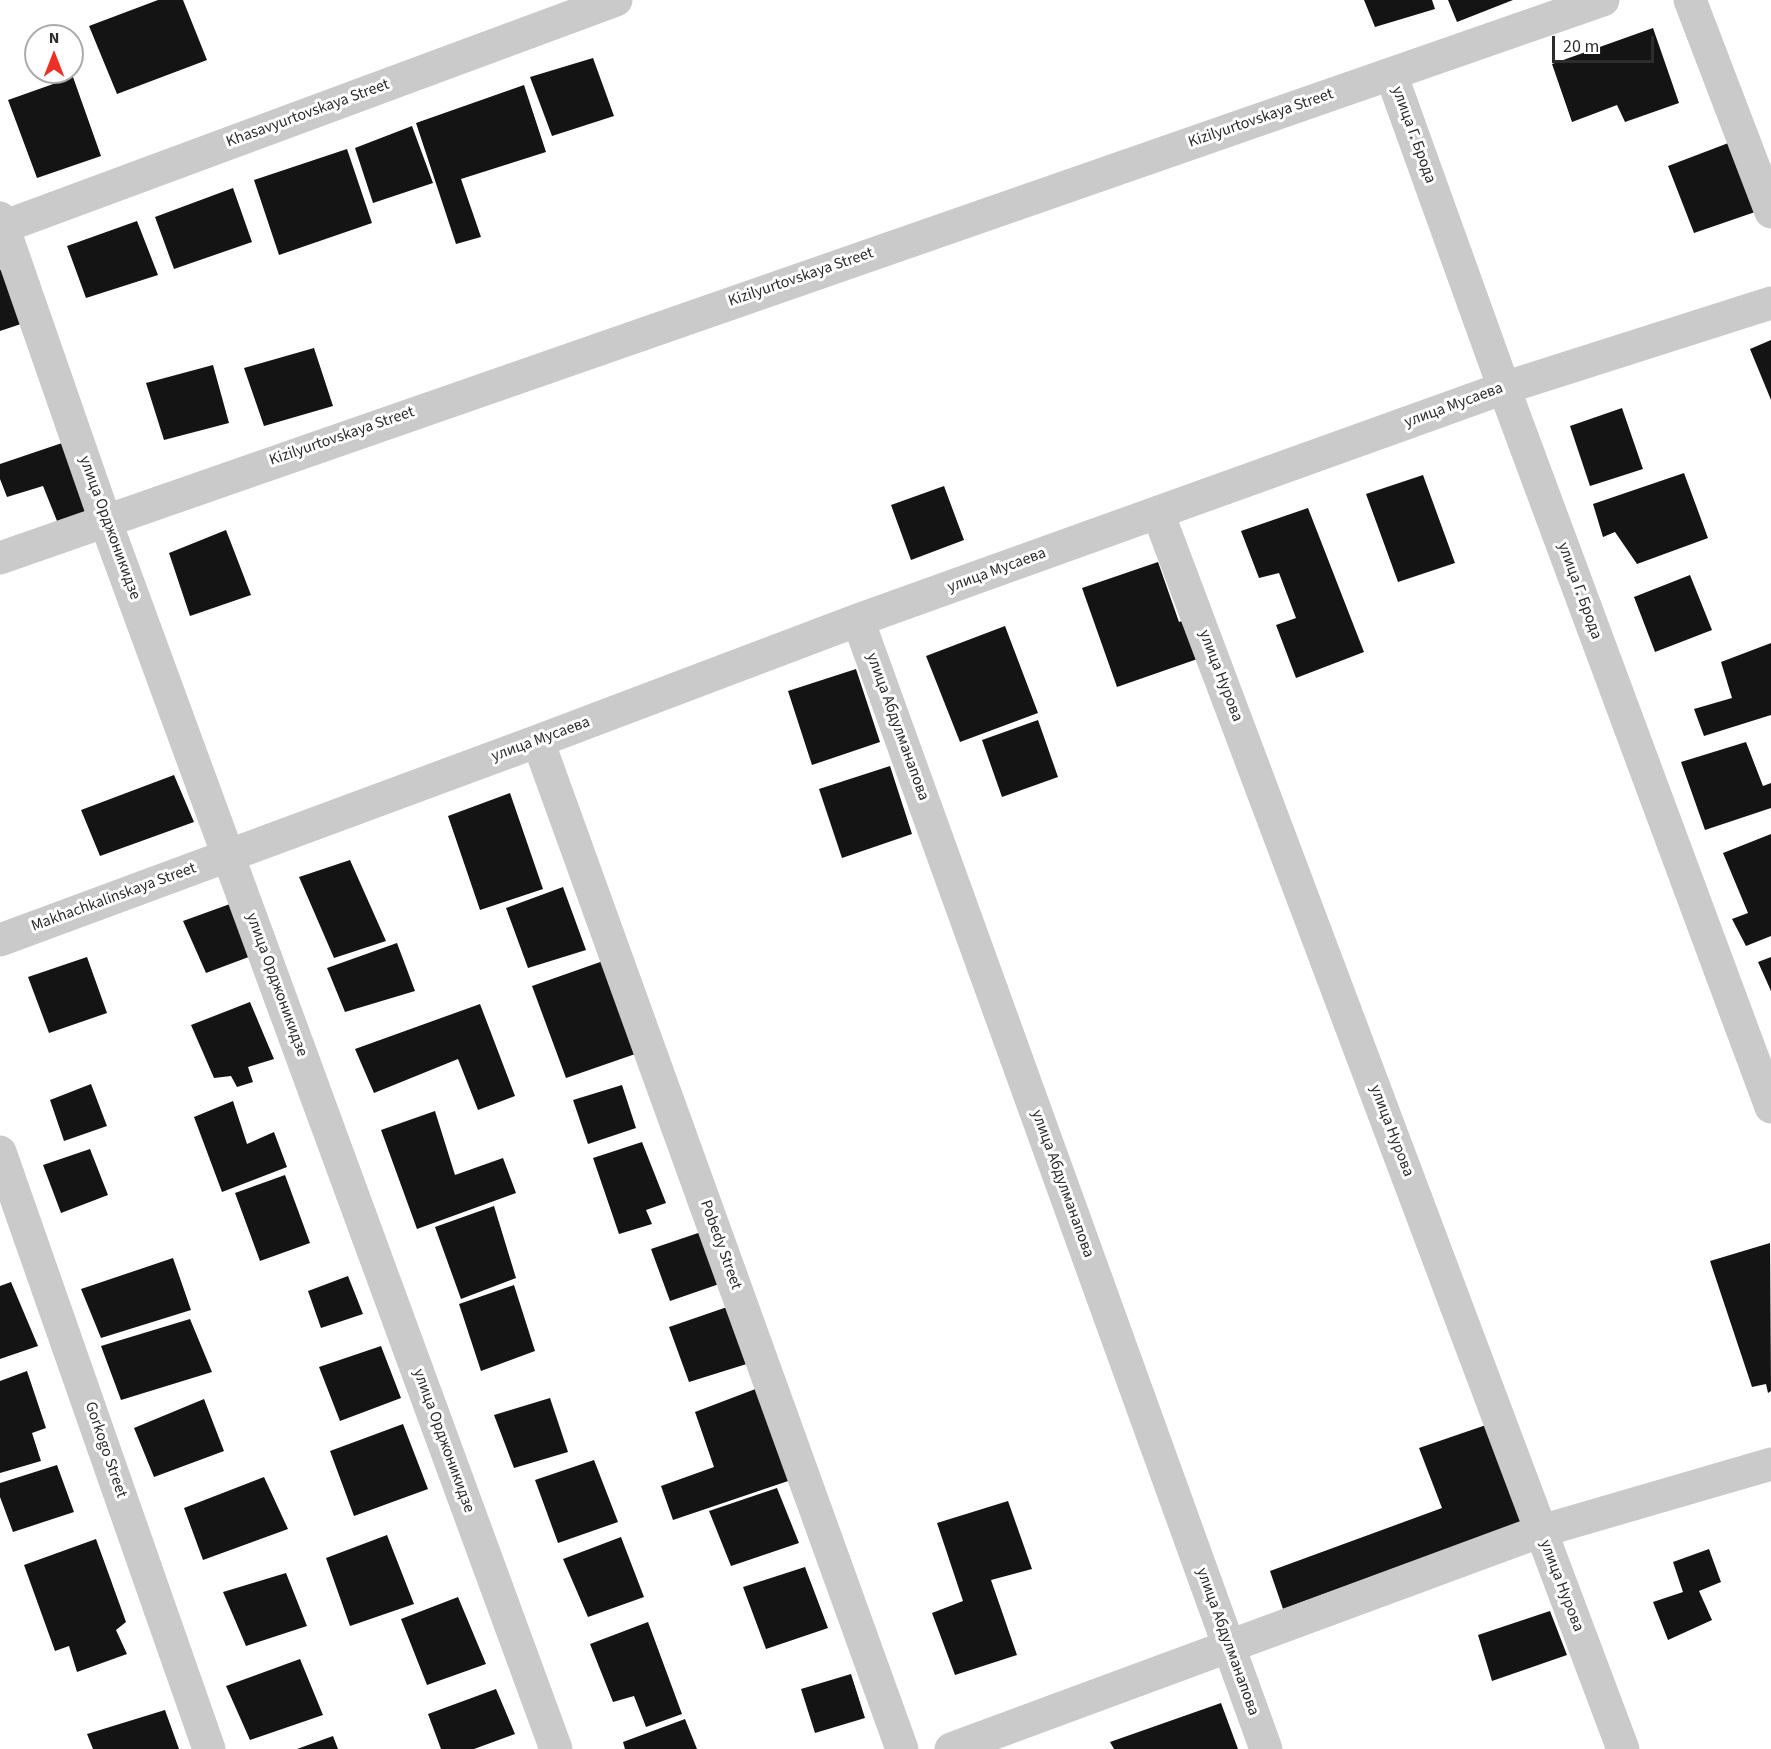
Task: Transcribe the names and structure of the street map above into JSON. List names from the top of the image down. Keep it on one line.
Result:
{"streets":{"street":["Khasavyurtovskaya Street","Kizilyurtovskaya Street","улица Г. Брода","улица Мусаева","улица Орджоникидзе","улица Нурова","улица Абдулманапова","Makhachkalinskaya Street","Pobedy Street","Gorkogo Street"]},"crossings":[["Khasavyurtovskaya Street","улица Орджоникидзе"],["Kizilyurtovskaya Street","улица Г. Брода"],["Kizilyurtovskaya Street","улица Орджоникидзе"],["улица Г. Брода","улица Мусаева"],["улица Мусаева","улица Орджоникидзе"],["улица Мусаева","улица Нурова"],["улица Мусаева","улица Абдулманапова"],["улица Мусаева","Makhachkalinskaya Street"],["улица Мусаева","Pobedy Street"],["улица Орджоникидзе","Makhachkalinskaya Street"]],"scale_bar":"20 m","north":"top"}
